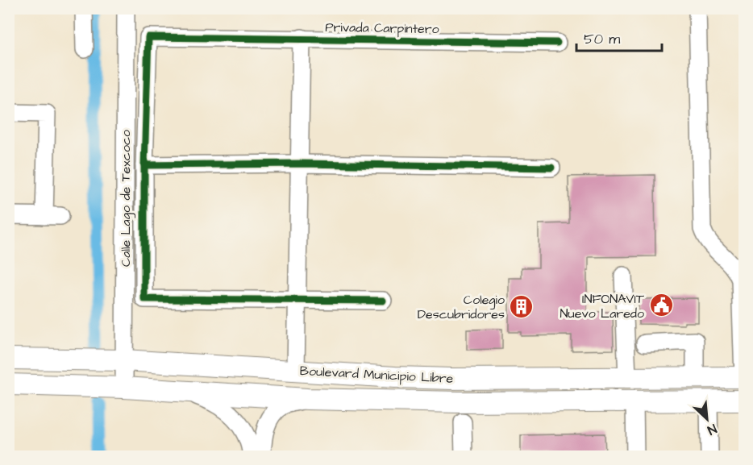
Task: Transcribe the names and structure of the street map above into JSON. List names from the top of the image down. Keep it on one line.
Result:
{"streets":{"main road":["Boulevard Municipio Libre"],"street":["Privada Carpintero","Calle Lago de Texcoco"]},"crossings":[["Calle Lago de Texcoco","Boulevard Municipio Libre"]],"places":{"public building":["INFONAVIT Nuevo Laredo"],"building":["Colegio Descubridores"]},"scale_bar":"50 m","north":"bottom right"}
